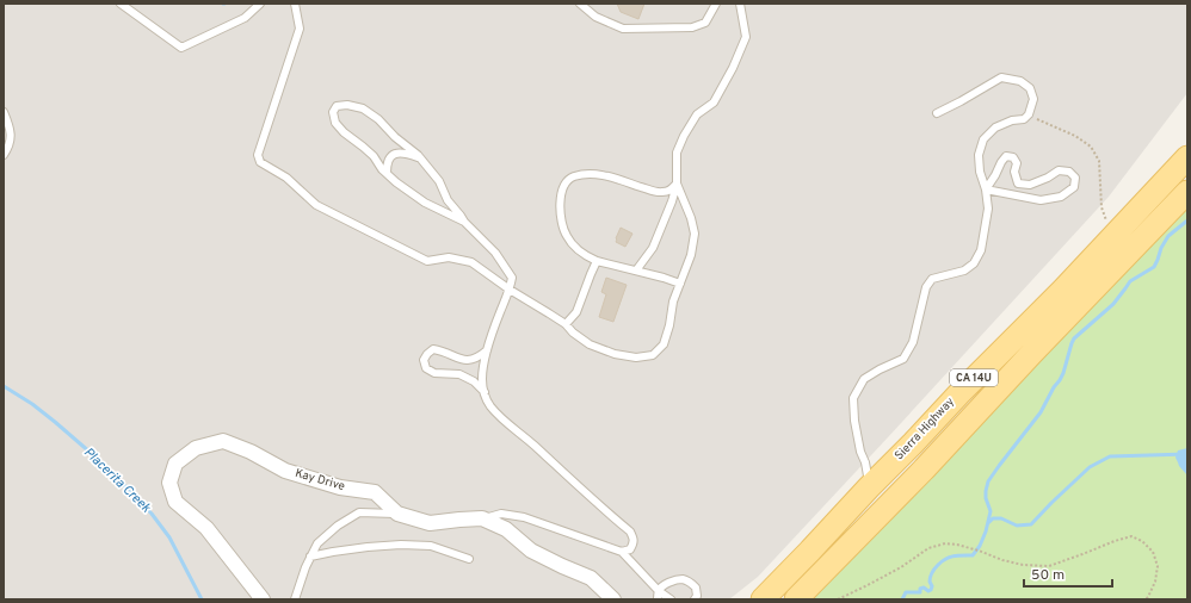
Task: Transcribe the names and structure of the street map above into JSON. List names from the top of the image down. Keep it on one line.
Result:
{"streets":{"main road":["CA 14U","Sierra Highway"],"street":["Kay Drive"]},"water":["Placerita Creek"],"scale_bar":"50 m"}
